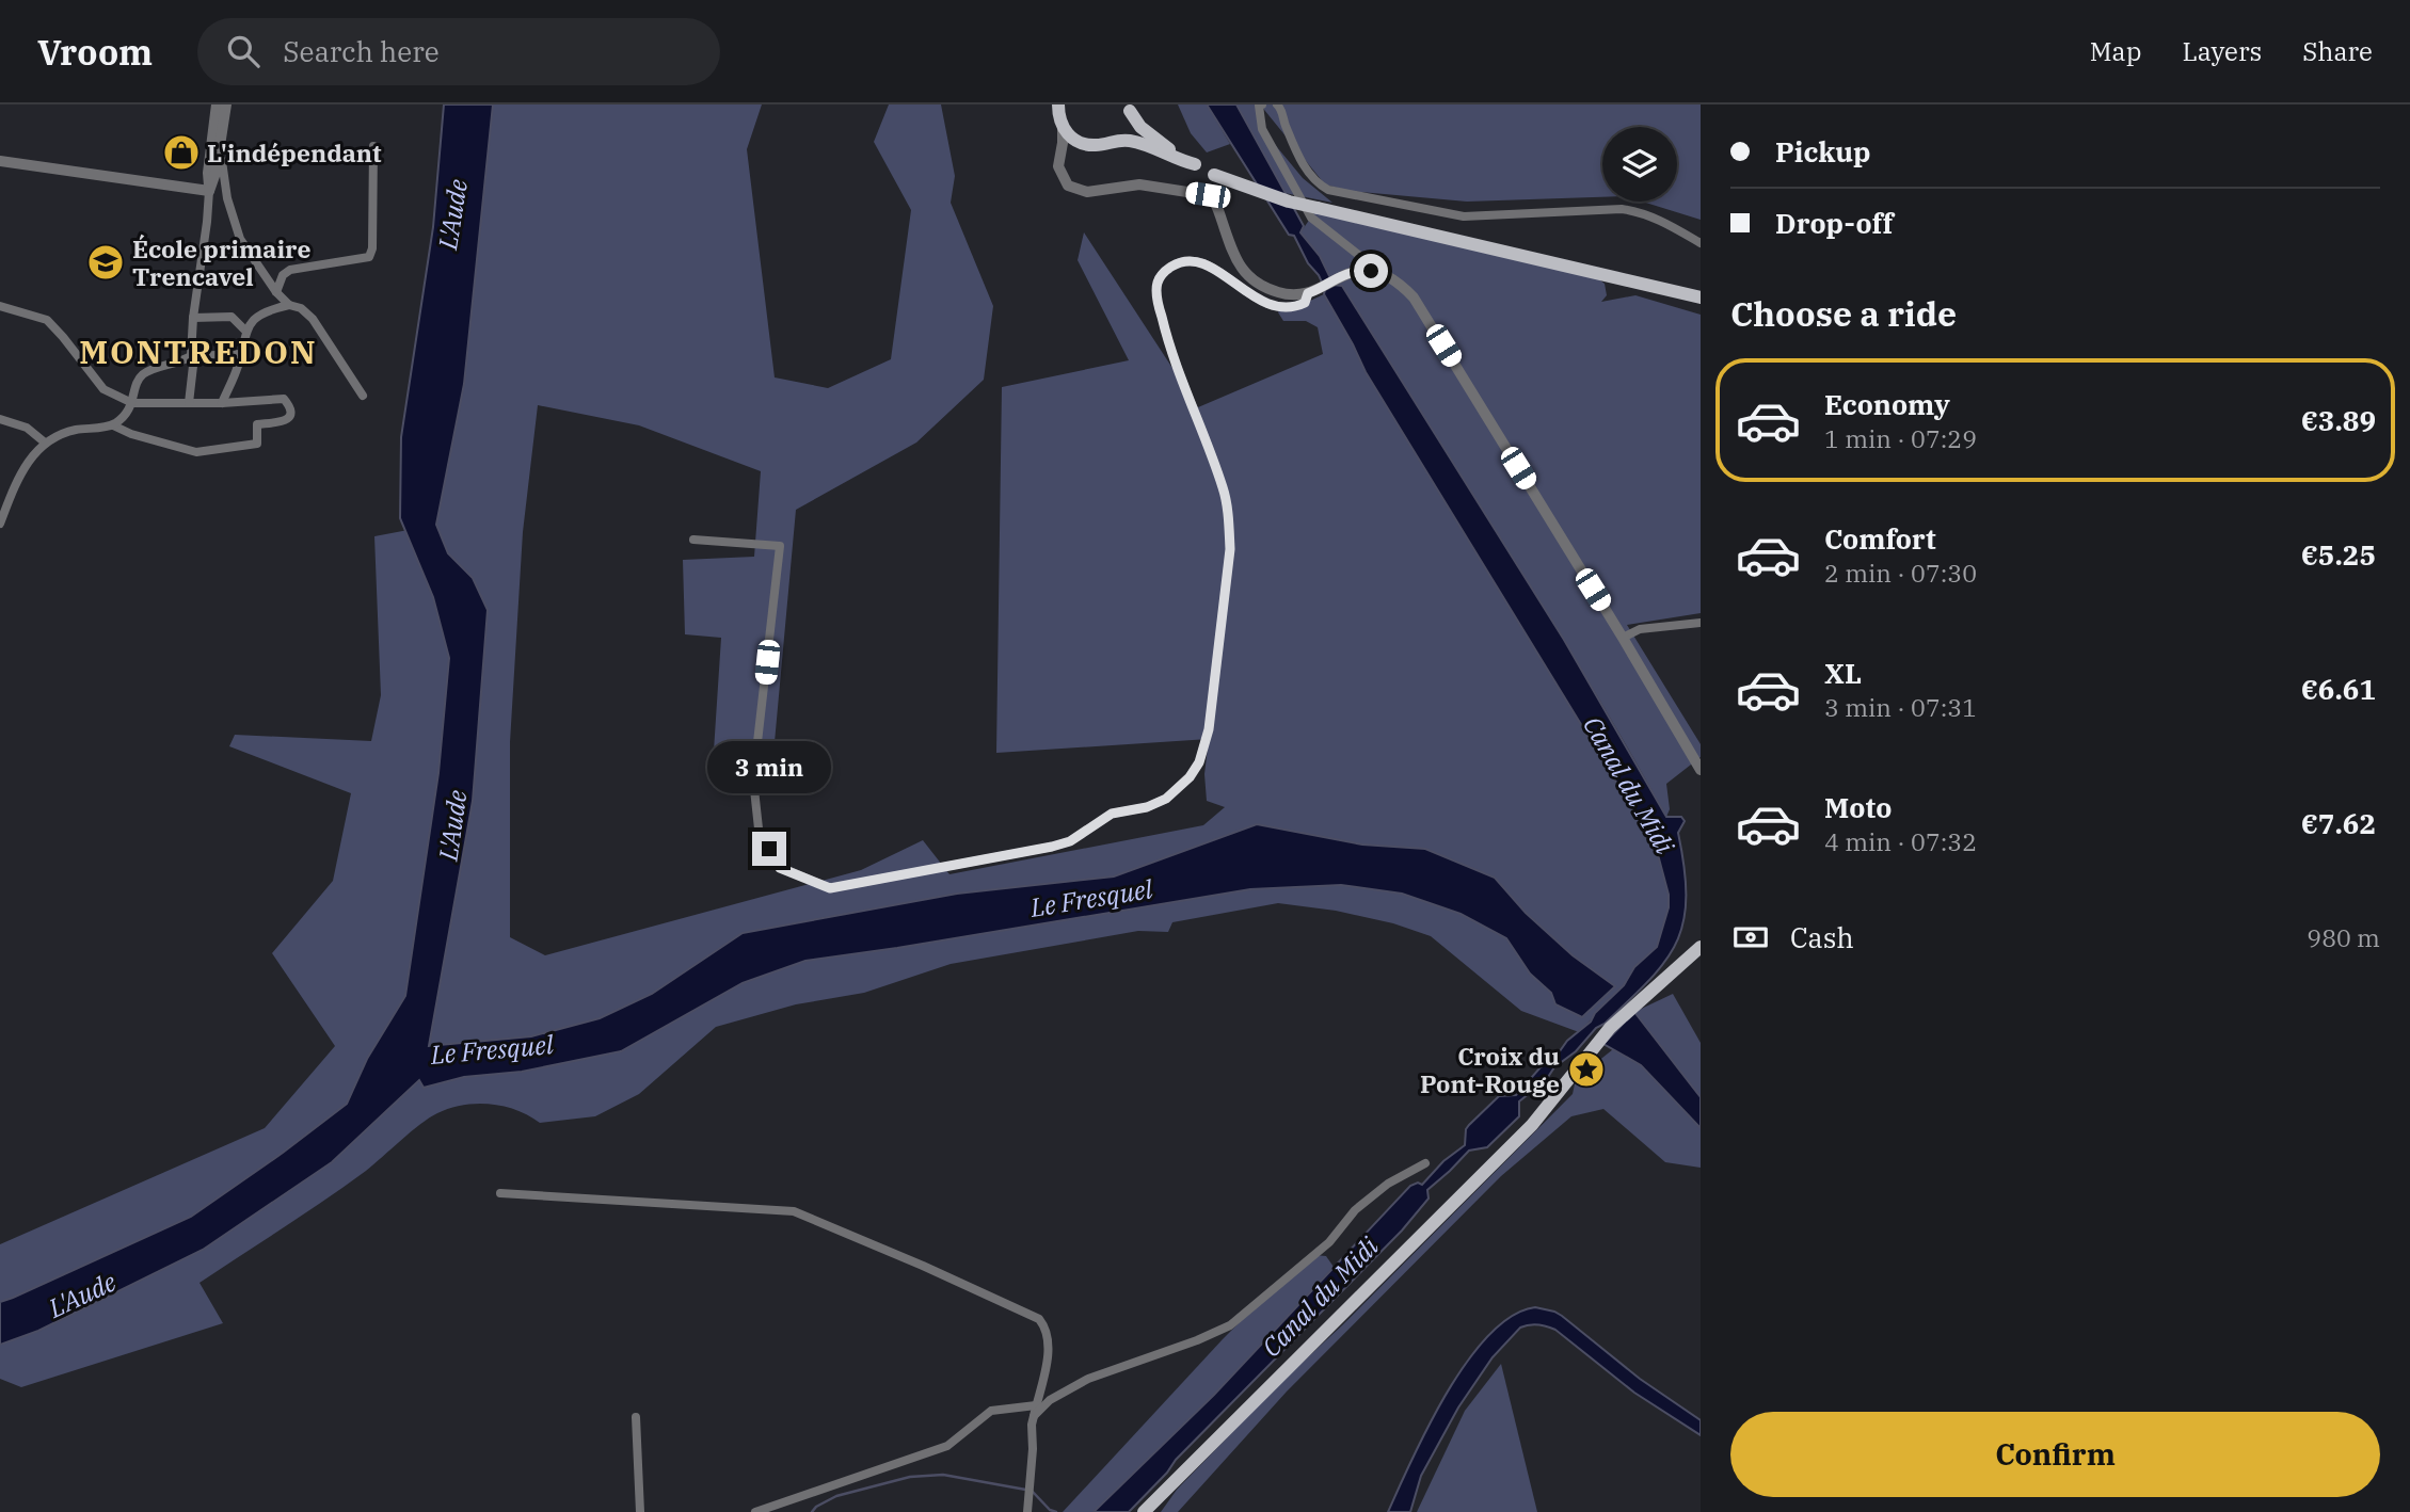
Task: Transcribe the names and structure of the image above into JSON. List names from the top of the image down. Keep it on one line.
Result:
{"districts":["MONTREDON"],"water":["L'Aude","Canal du Midi","Le Fresquel"],"places":{"shop":["L'indépendant"],"school or university":["École primaire Trencavel"],"place":["Croix du Pont-Rouge"]},"page":{"header":"Vroom","search":"Search here","nav":["Map","Layers","Share"],"banner":["Pickup","Drop-off"],"heading":"Choose a ride","list":[{"name":"Economy","note":"1 min · 07:29","value":"€3.89"},{"name":"Comfort","note":"2 min · 07:30","value":"€5.25"},{"name":"XL","note":"3 min · 07:31","value":"€6.61"},{"name":"Moto","note":"4 min · 07:32","value":"€7.62"}],"bubble":"3 min","pay":["Cash","980 m"],"buttons":"Confirm"}}
